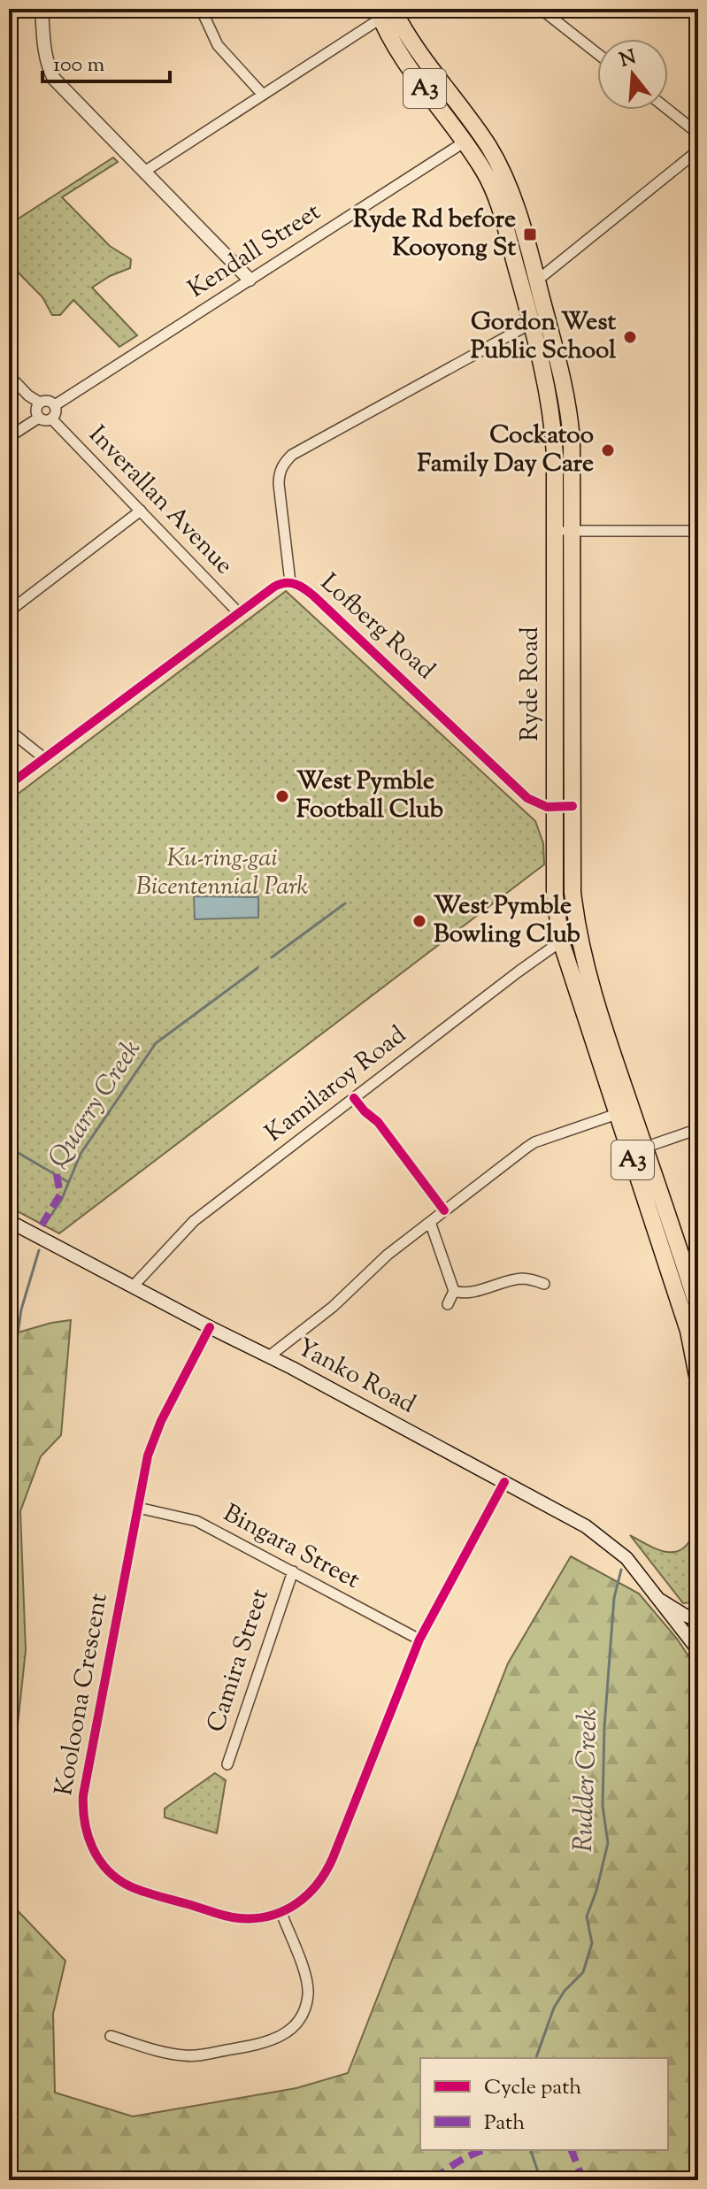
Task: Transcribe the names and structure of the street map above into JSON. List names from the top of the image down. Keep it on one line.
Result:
{"streets":{"highway":["A3","Ryde Road"],"main road":["Yanko Road"],"street":["Kendall Street","Inverallan Avenue","Lofberg Road","Kamilaroy Road","Bingara Street","Camira Street","Kooloona Crescent"]},"crossings":[["Kendall Street","Inverallan Avenue"],["Kendall Street","Ryde Road"],["Inverallan Avenue","Lofberg Road"],["Lofberg Road","Ryde Road"],["Ryde Road","Kamilaroy Road"],["Kamilaroy Road","Yanko Road"],["Yanko Road","Kooloona Crescent"],["Bingara Street","Camira Street"],["Bingara Street","Kooloona Crescent"]],"water":["Quarry Creek","Rudder Creek"],"parks":["Ku-ring-gai Bicentennial Park"],"places":{"transit":["Ryde Rd before Kooyong St"],"other":["Gordon West Public School","Cockatoo Family Day Care","West Pymble Football Club","West Pymble Bowling Club"]},"legend":["Cycle path","Path"],"scale_bar":"100 m","north":"top"}
